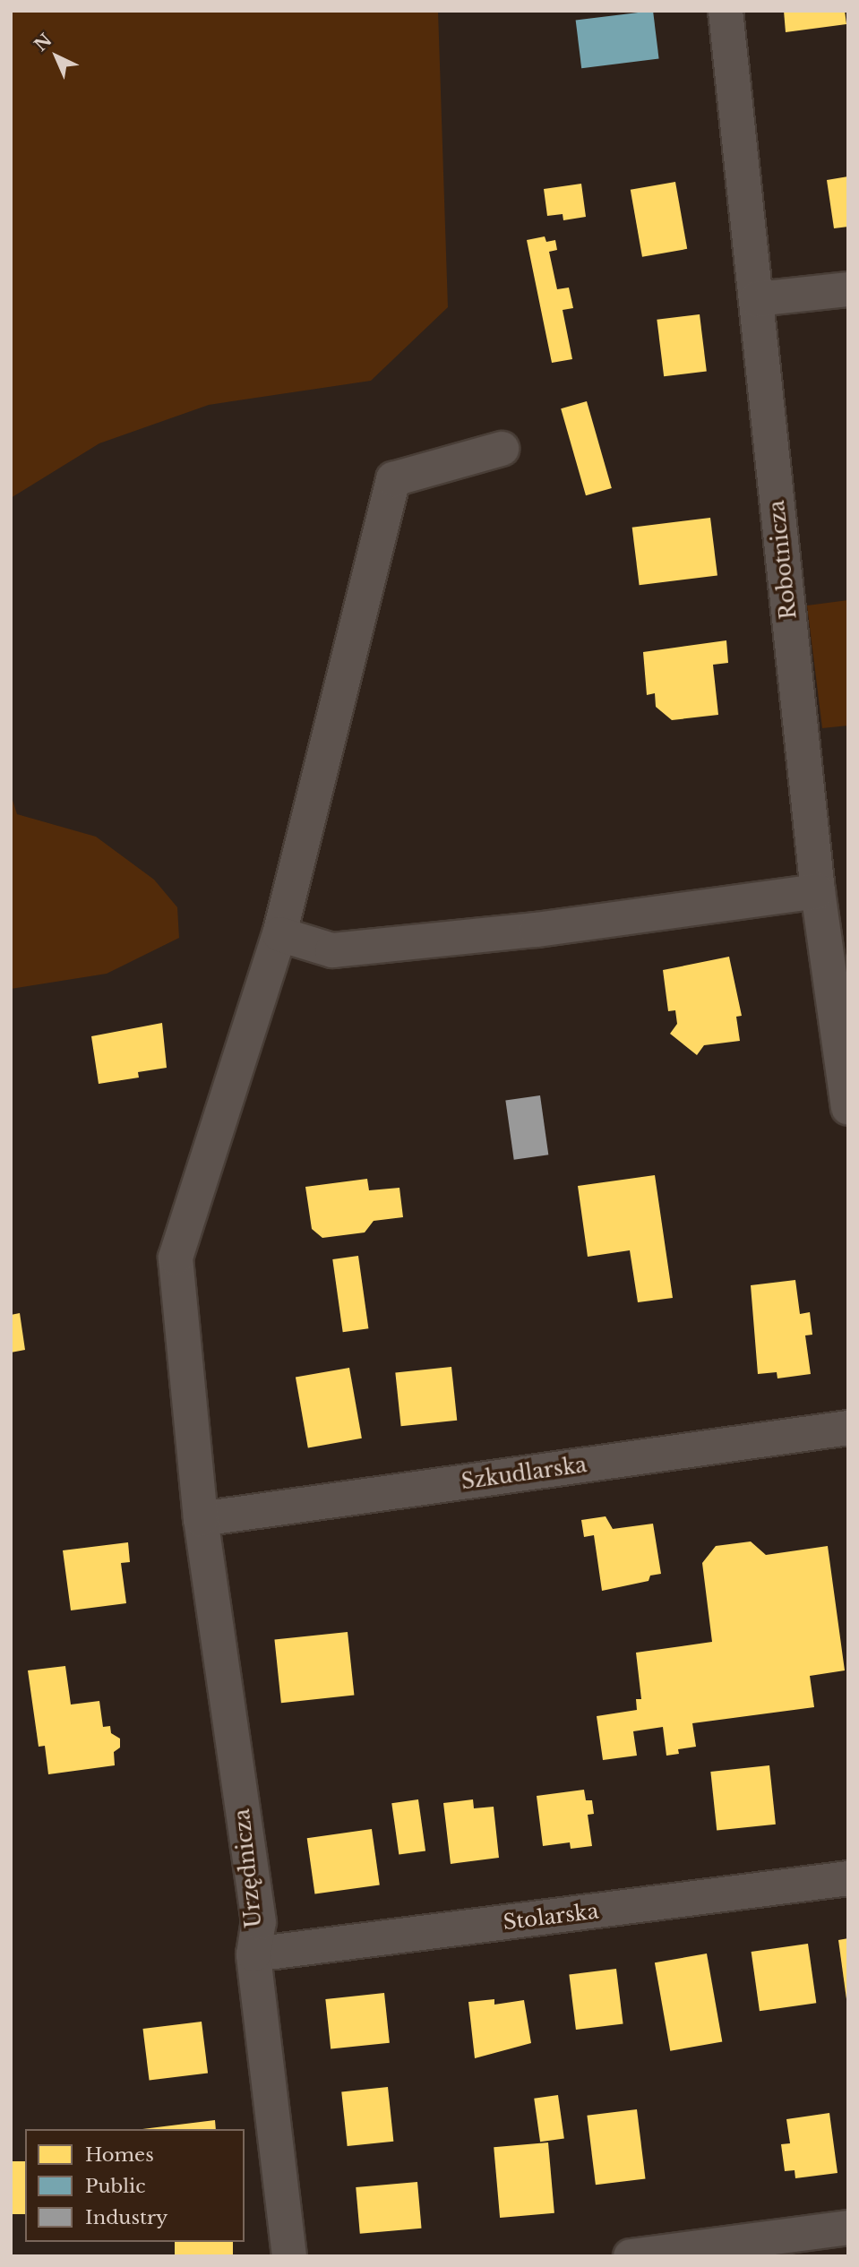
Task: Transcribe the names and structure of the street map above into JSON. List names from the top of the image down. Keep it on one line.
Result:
{"streets":{"street":["Robotnicza","Szkudlarska","Urzędnicza","Stolarska"]},"crossings":[["Szkudlarska","Urzędnicza"],["Urzędnicza","Stolarska"]],"legend":["Homes","Public","Industry"],"north":"top left"}
